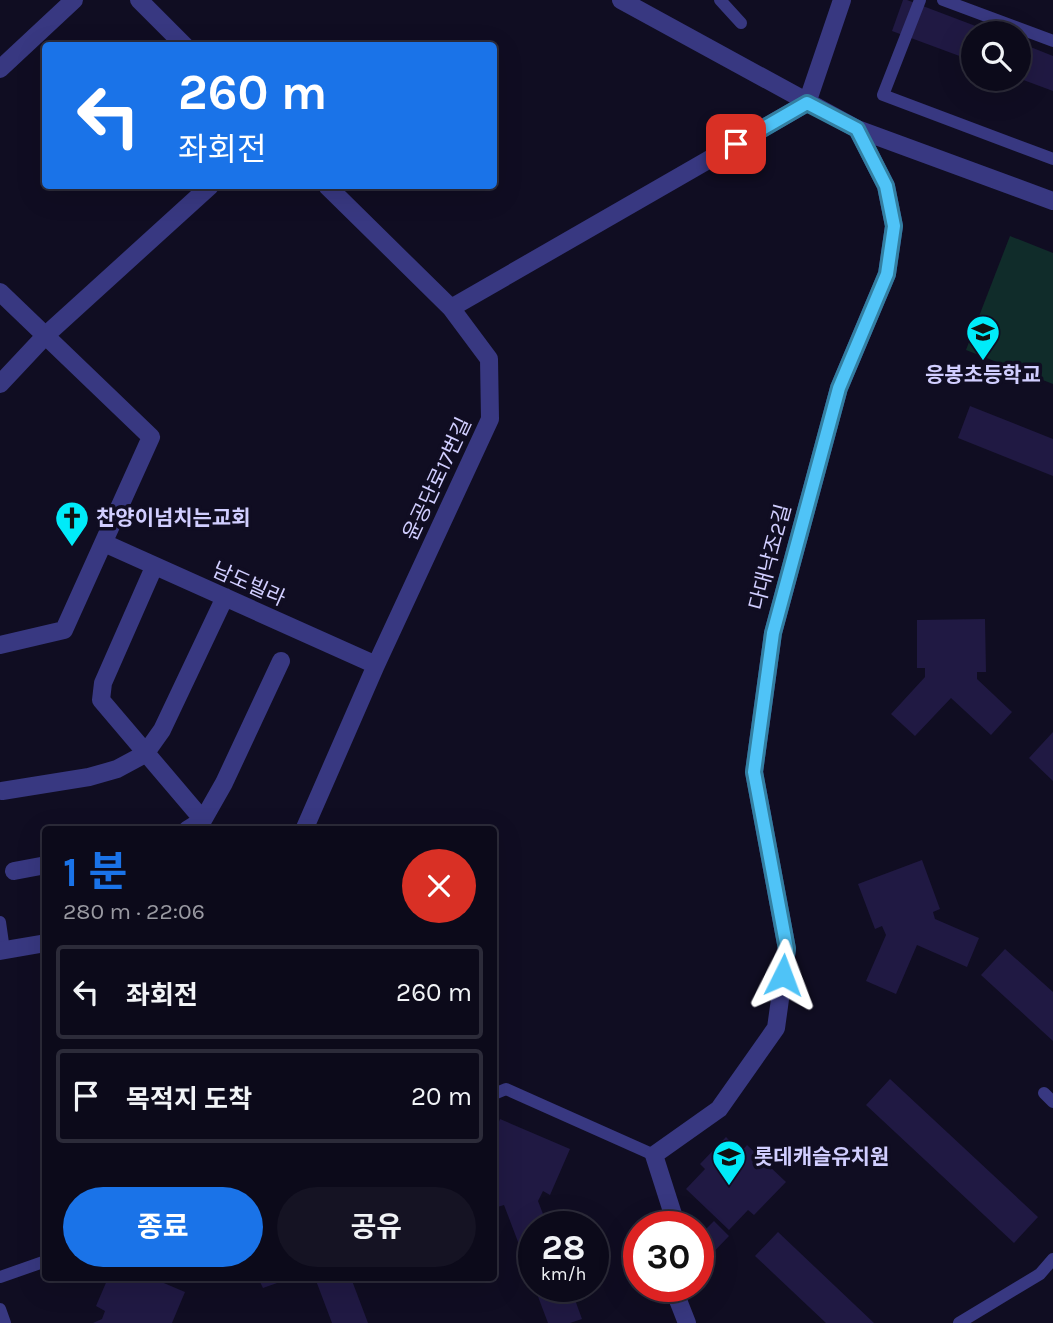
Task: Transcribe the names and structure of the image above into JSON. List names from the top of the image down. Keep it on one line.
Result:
{"streets":{"street":["윤공단로17번길","다대낙조2길","남도빌라"]},"crossings":[["윤공단로17번길","남도빌라"]],"places":{"school or university":["응봉초등학교","롯데캐슬유치원"],"church":["찬양이넘치는교회"]},"page":{"turn":["260 m","좌회전"],"heading":["1 분","280 m · 22:06"],"list":[{"name":"좌회전","value":"260 m"},{"name":"목적지 도착","value":"20 m"}],"buttons":["종료","공유"],"speed":"28 km/h","limit":"30"}}
